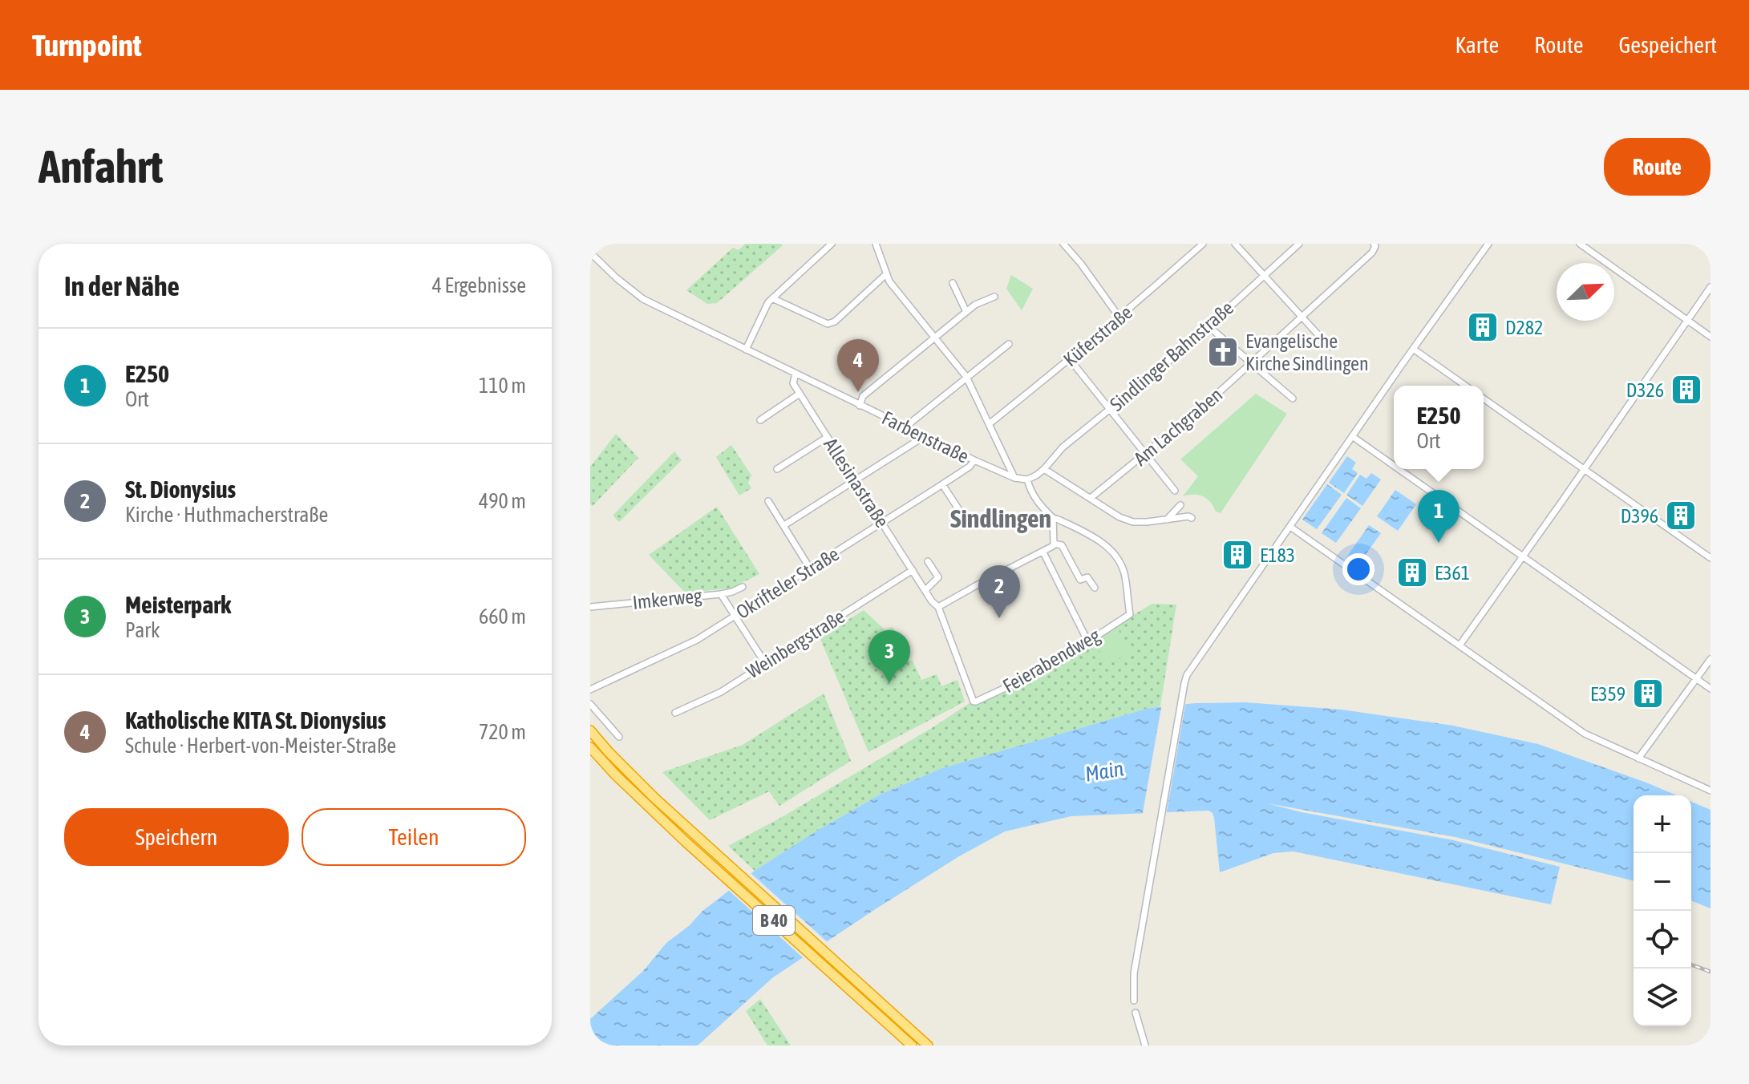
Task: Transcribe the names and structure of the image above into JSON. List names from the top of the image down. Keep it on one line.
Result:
{"streets":{"highway":["B 40"],"street":["Küferstraße","Sindlinger Bahnstraße","Am Lachgraben","Farbenstraße","Allesinastraße","Okrifteler Straße","Imkerweg","Weinbergstraße","Feierabendweg"]},"crossings":[["Farbenstraße","Allesinastraße"],["Farbenstraße","Okrifteler Straße"],["Allesinastraße","Okrifteler Straße"],["Allesinastraße","Weinbergstraße"],["Allesinastraße","Feierabendweg"]],"districts":["Sindlingen"],"water":["Main"],"places":{"building":["D282","D326","D396","E183","E361","E359"],"church":["Evangelische Kirche Sindlingen"]},"north":"top right","page":{"header":"Turnpoint","nav":["Karte","Route","Gespeichert"],"buttons":["Route",["Speichern","Teilen"]],"title":"Anfahrt","heading":["In der Nähe","4 Ergebnisse"],"list":[{"mark":"1","name":"E250","note":"Ort","value":"110 m"},{"mark":"2","name":"St. Dionysius","note":"Kirche · Huthmacherstraße","value":"490 m"},{"mark":"3","name":"Meisterpark","note":"Park","value":"660 m"},{"mark":"4","name":"Katholische KITA St. Dionysius","note":"Schule · Herbert-von-Meister-Straße","value":"720 m"}],"pins":["4","1","2","3"],"popup":["E250","Ort"],"map_buttons":["+","−"]}}
